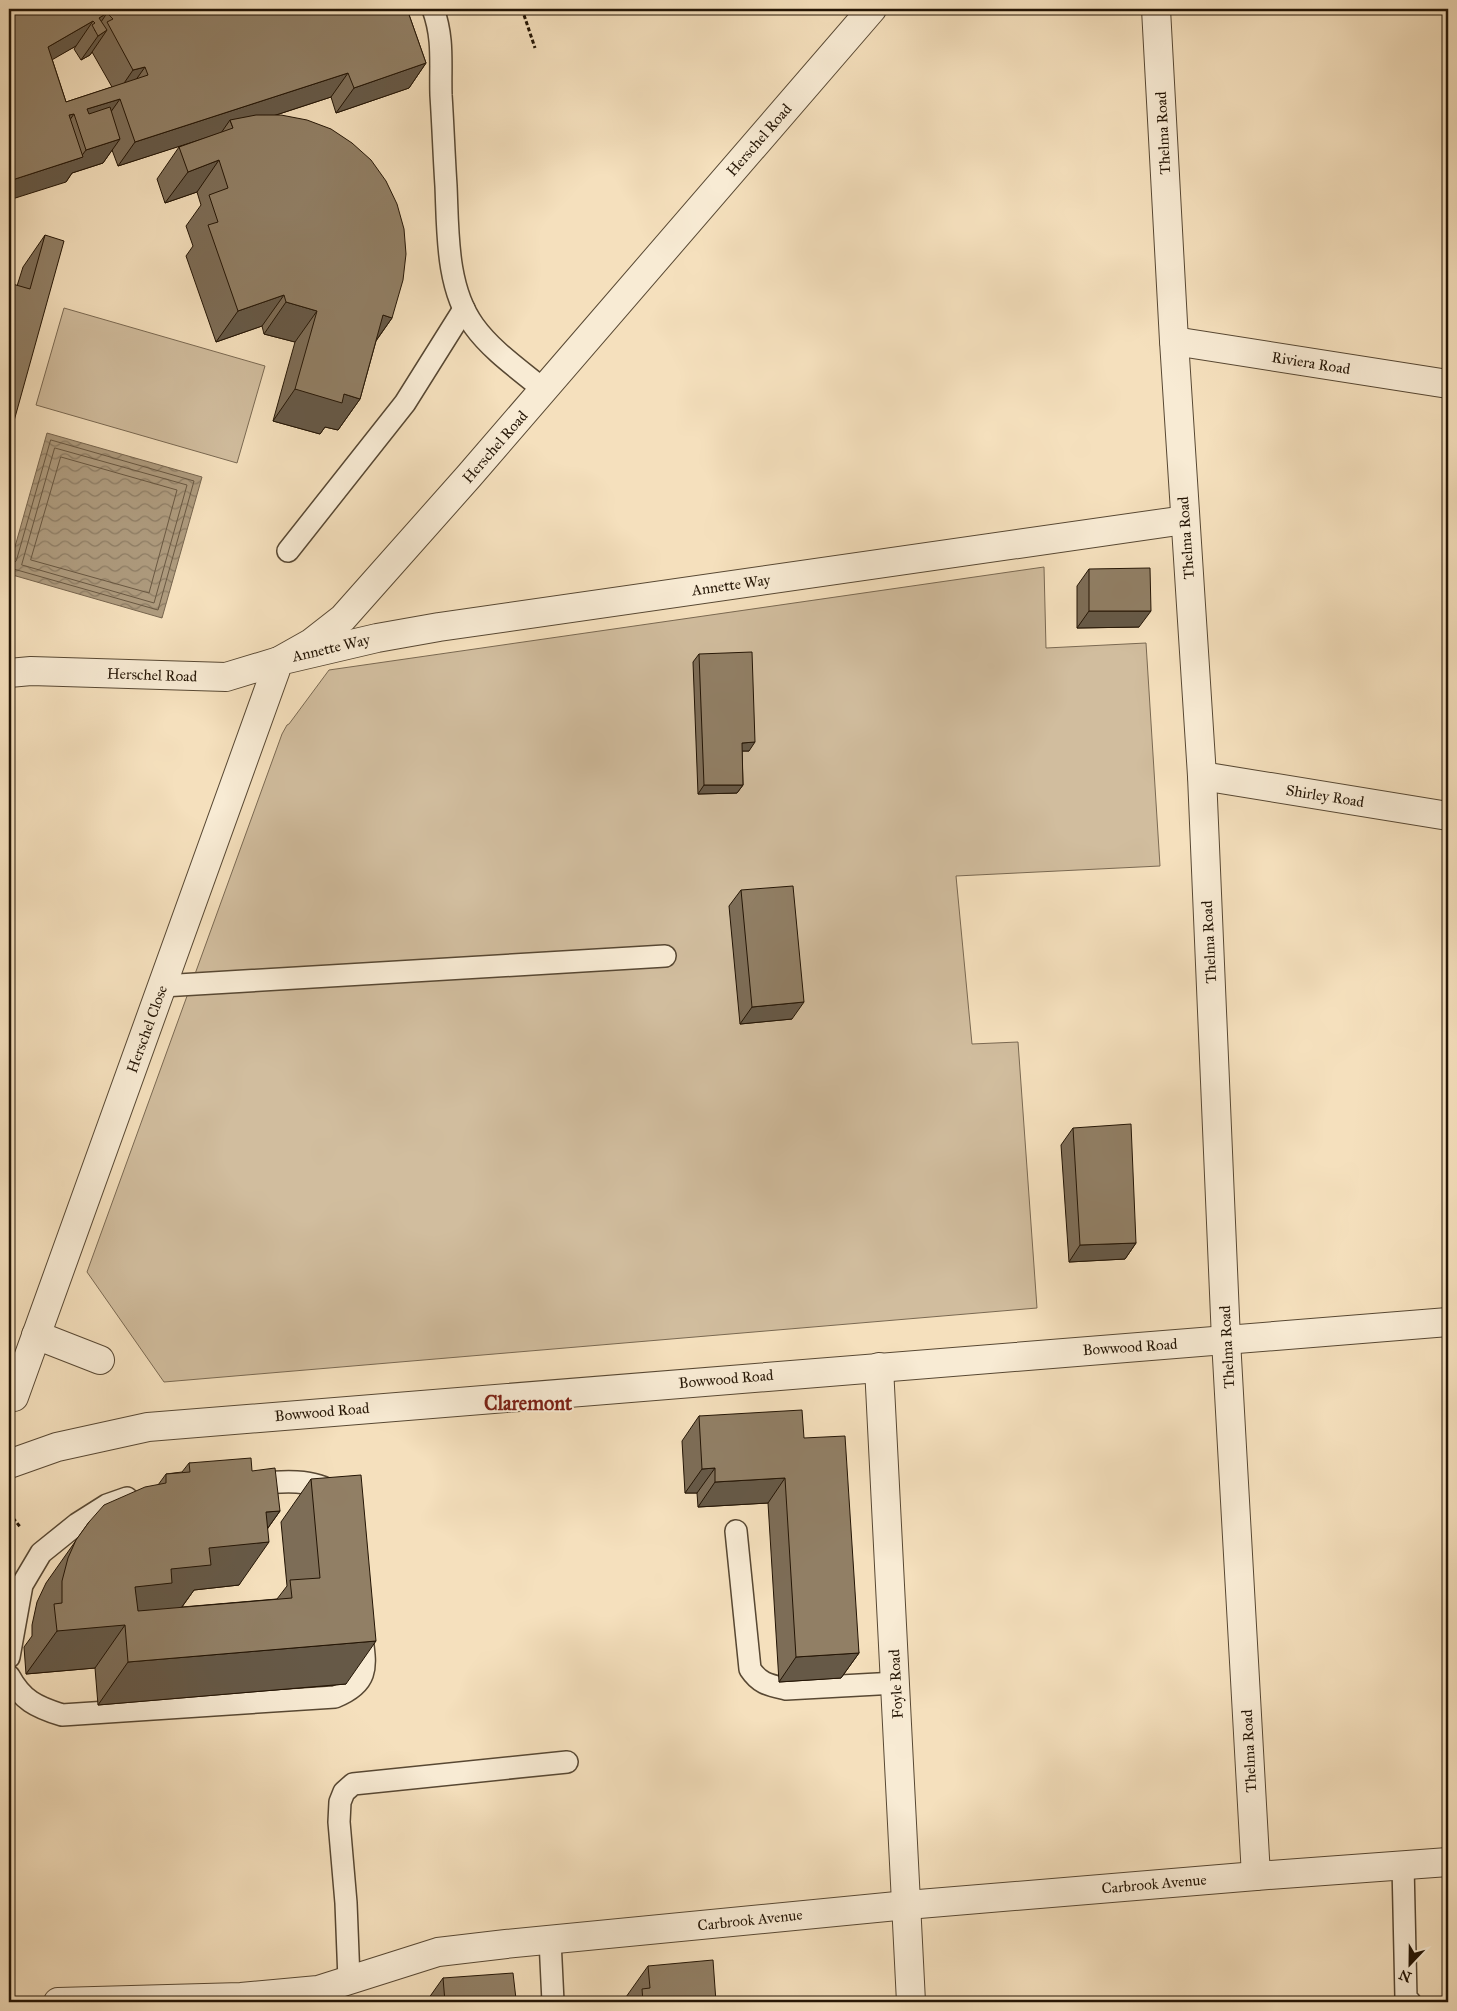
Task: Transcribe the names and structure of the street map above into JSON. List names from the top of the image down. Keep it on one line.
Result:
{"streets":{"street":["Thelma Road","Herschel Road","Riviera Road","Annette Way","Shirley Road","Herschel Close","Bowwood Road","Foyle Road","Carbrook Avenue"]},"crossings":[["Thelma Road","Riviera Road"],["Thelma Road","Annette Way"],["Thelma Road","Shirley Road"],["Thelma Road","Bowwood Road"],["Thelma Road","Carbrook Avenue"],["Herschel Road","Annette Way"],["Herschel Road","Herschel Close"],["Annette Way","Herschel Close"],["Bowwood Road","Foyle Road"],["Foyle Road","Carbrook Avenue"]],"districts":["Claremont"],"north":"bottom"}
